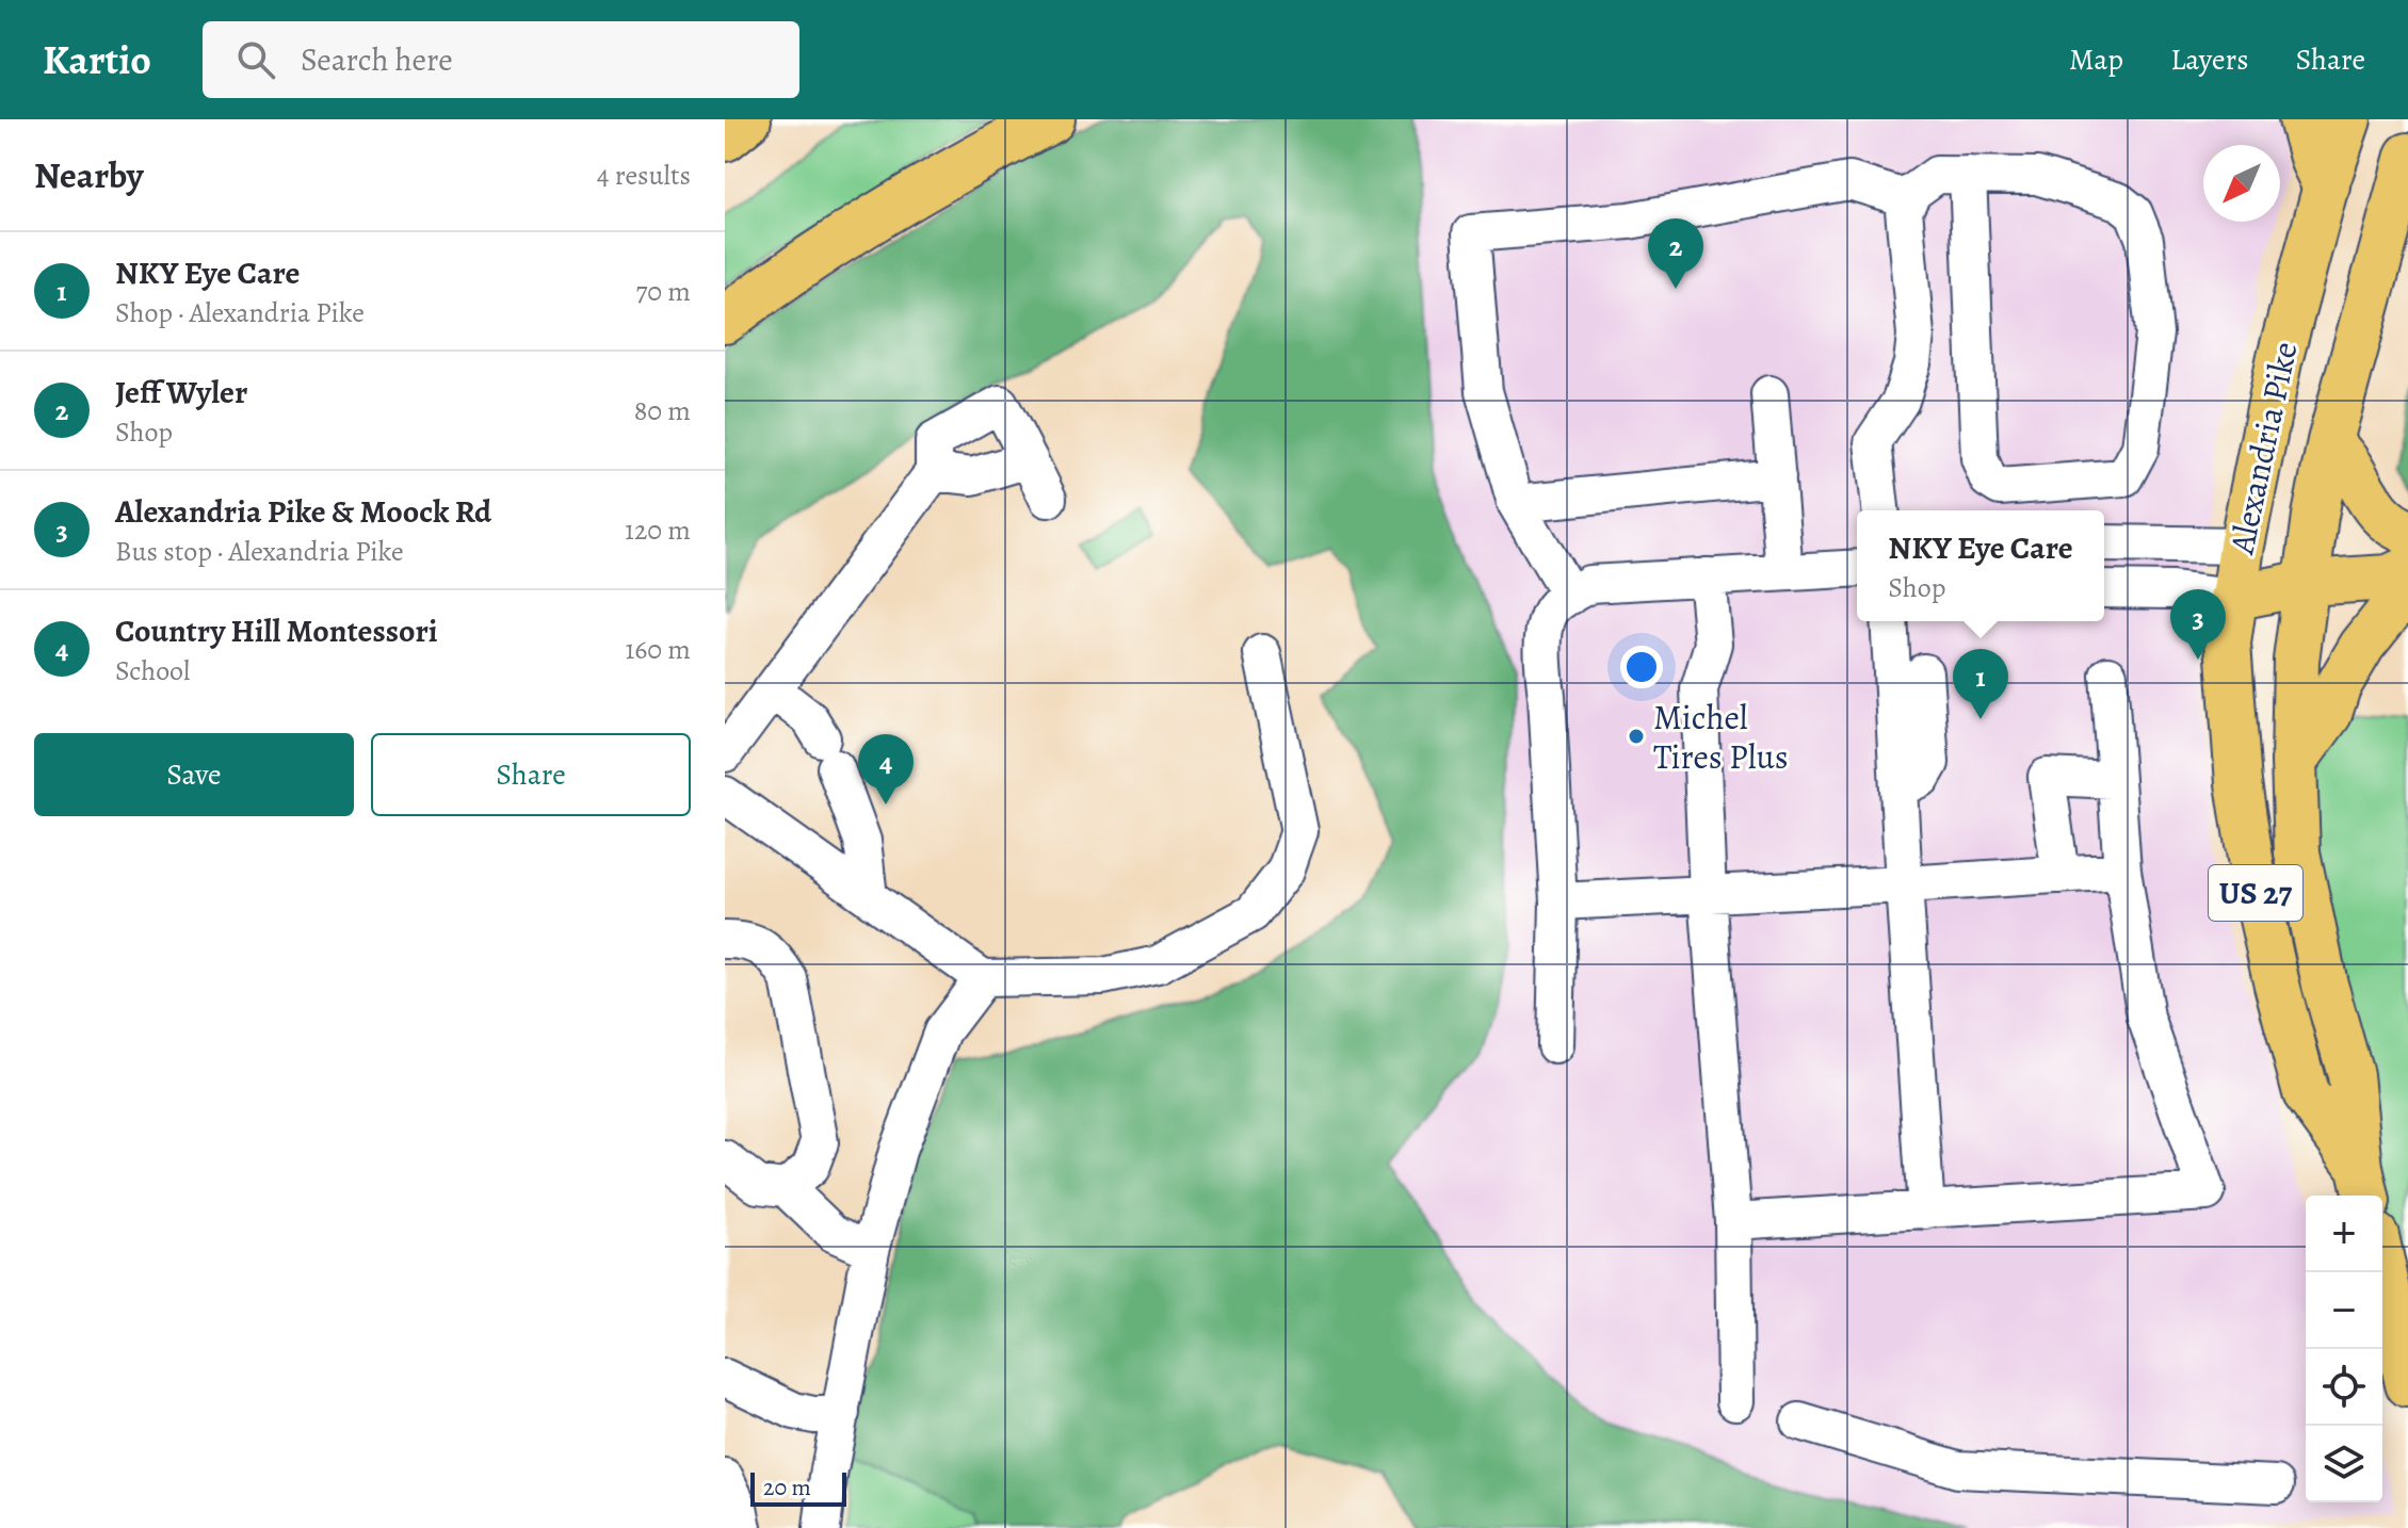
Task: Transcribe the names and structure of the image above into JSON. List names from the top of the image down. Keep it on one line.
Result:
{"streets":{"main road":["Alexandria Pike","US 27"]},"places":["Michel Tires Plus"],"scale_bar":"20 m","north":"bottom left","page":{"header":"Kartio","search":"Search here","nav":["Map","Layers","Share"],"heading":["Nearby","4 results"],"pins":["2","3","1","4"],"list":[{"mark":"1","name":"NKY Eye Care","note":"Shop · Alexandria Pike","value":"70 m"},{"mark":"2","name":"Jeff Wyler","note":"Shop","value":"80 m"},{"mark":"3","name":"Alexandria Pike & Moock Rd","note":"Bus stop · Alexandria Pike","value":"120 m"},{"mark":"4","name":"Country Hill Montessori","note":"School","value":"160 m"}],"popup":["NKY Eye Care","Shop"],"buttons":["Save","Share"],"map_buttons":["+","−"],"scale":"20 m"}}
